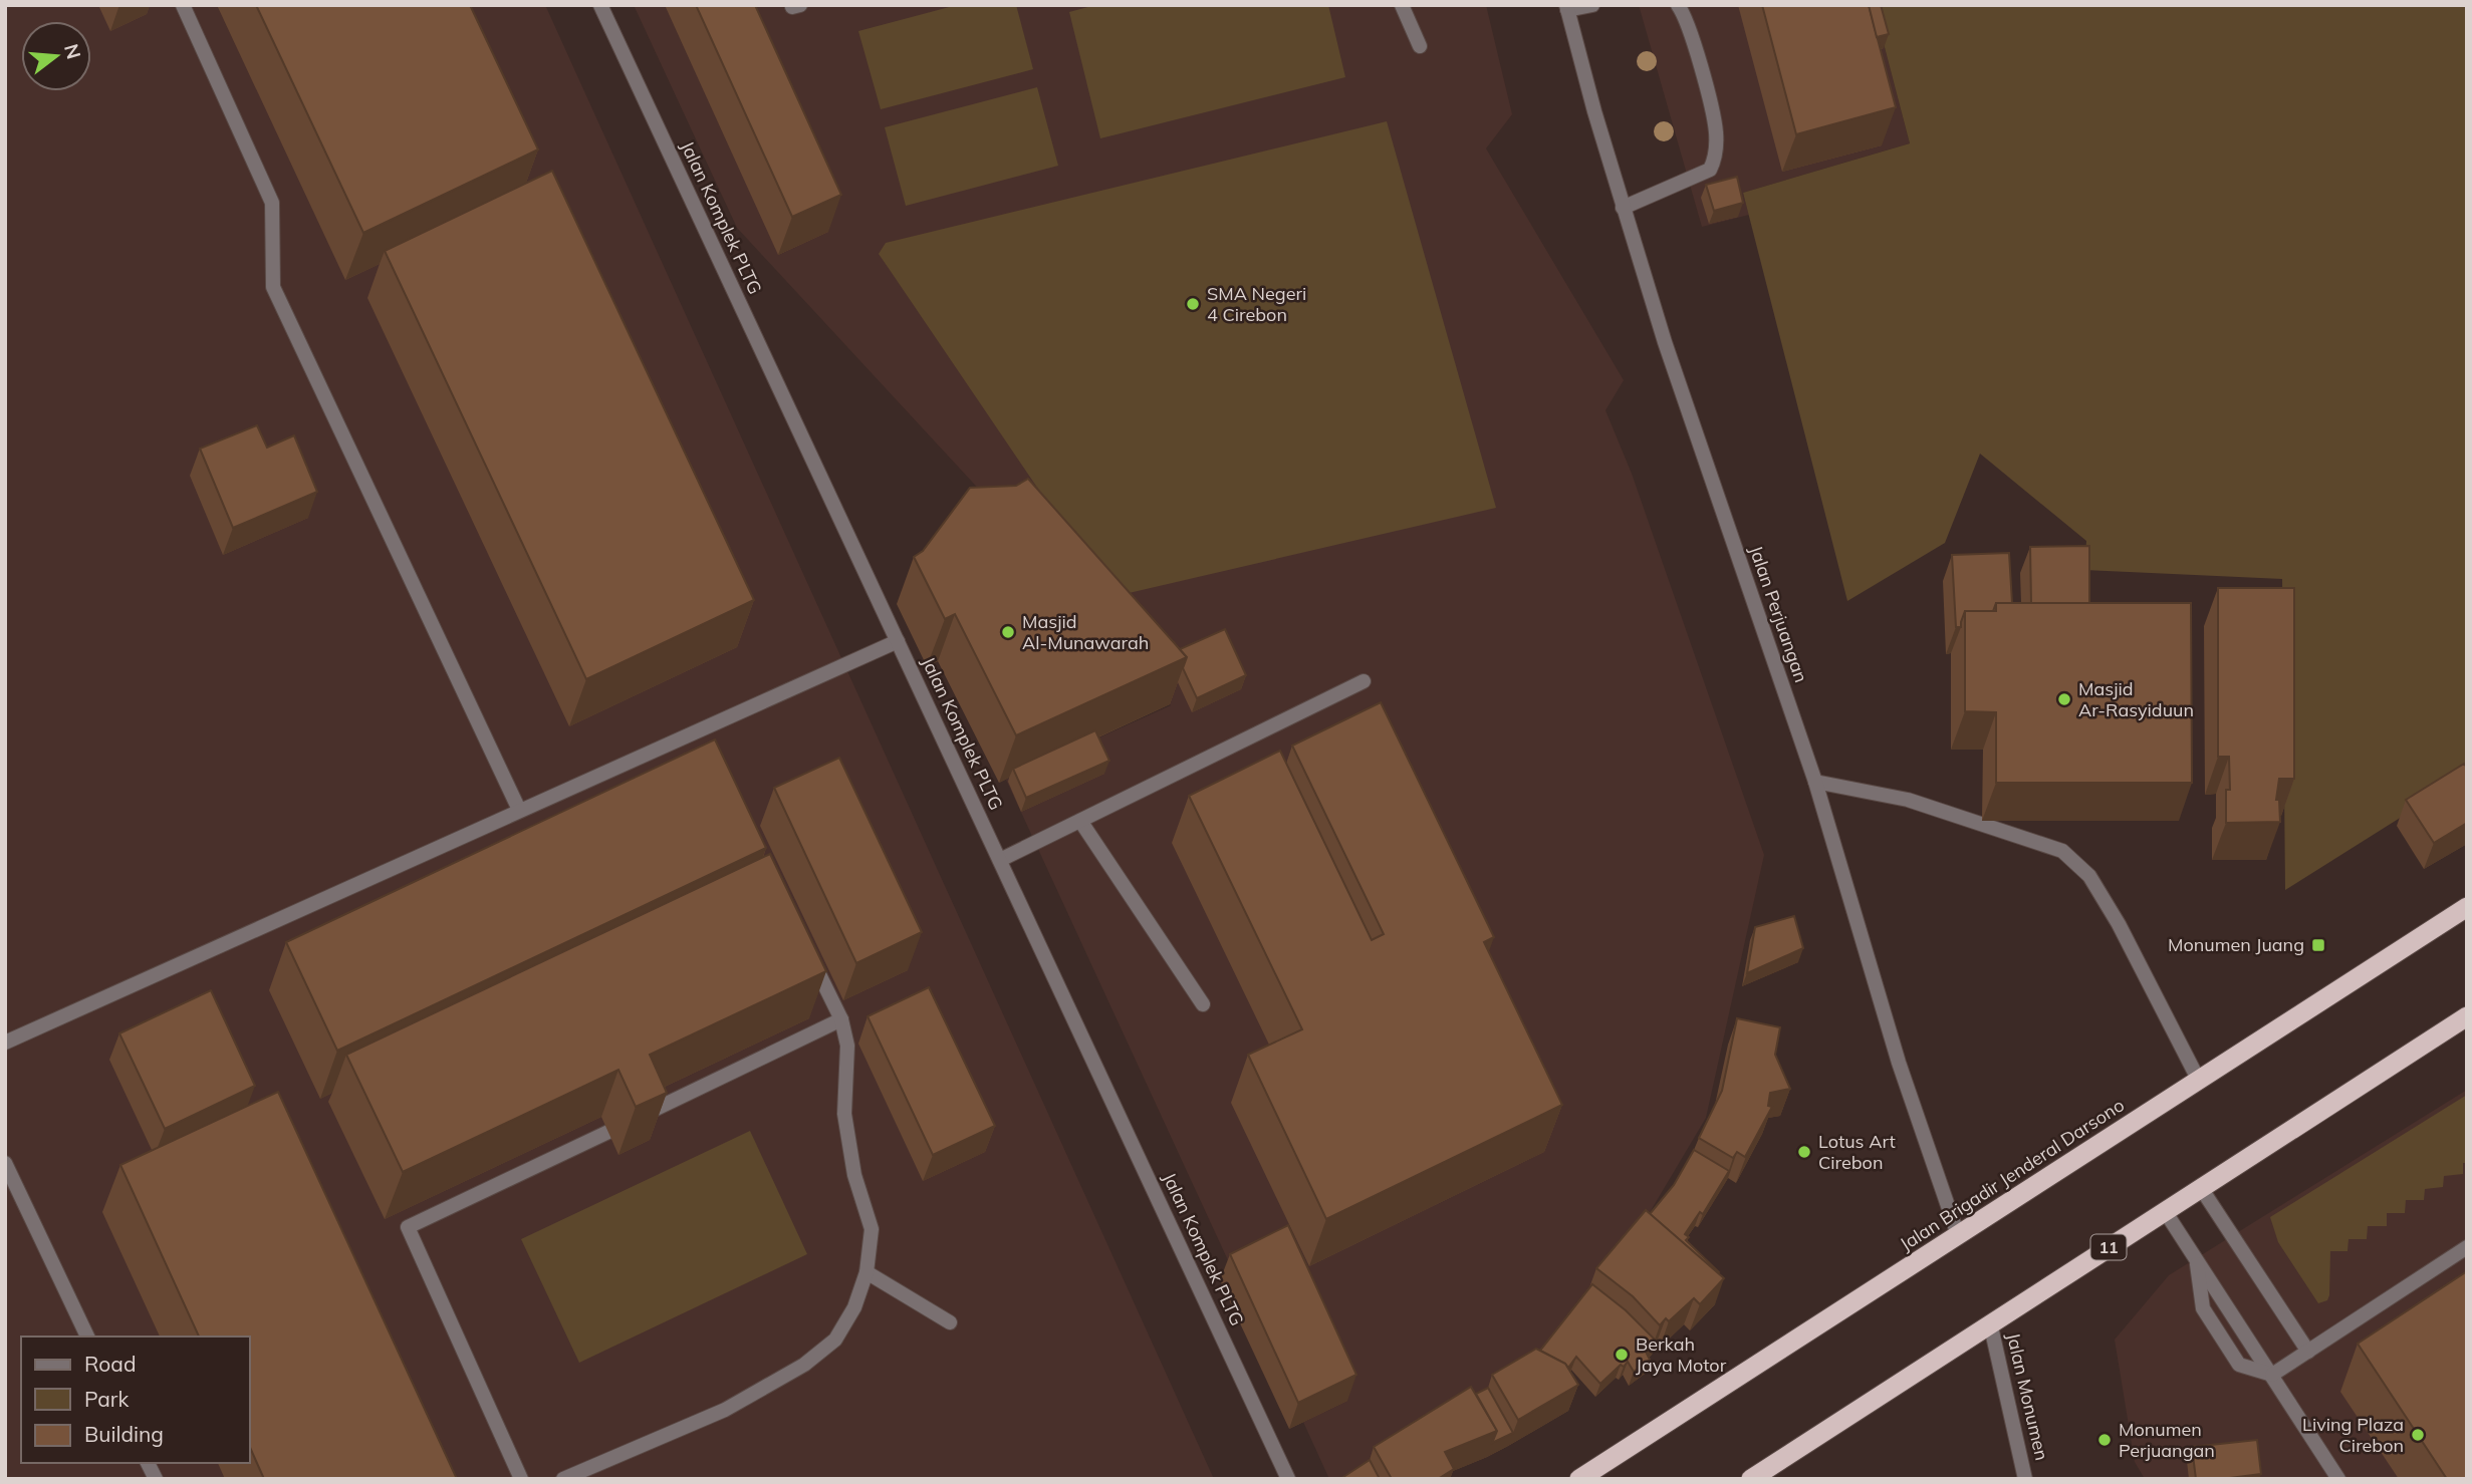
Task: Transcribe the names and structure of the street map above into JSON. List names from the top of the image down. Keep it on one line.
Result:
{"streets":{"highway":["Jalan Brigadir Jenderal Darsono","11"],"street":["Jalan Komplek PLTG","Jalan Perjuangan","Jalan Monumen"]},"crossings":[["Jalan Perjuangan","Jalan Brigadir Jenderal Darsono"],["11","Jalan Monumen"]],"places":{"other":["SMA Negeri 4 Cirebon","Masjid Al-Munawarah","Masjid Ar-Rasyiduun","Lotus Art Cirebon","Berkah Jaya Motor","Living Plaza Cirebon","Monumen Perjuangan"],"transit":["Monumen Juang"]},"legend":["Road","Park","Building"],"north":"right"}
